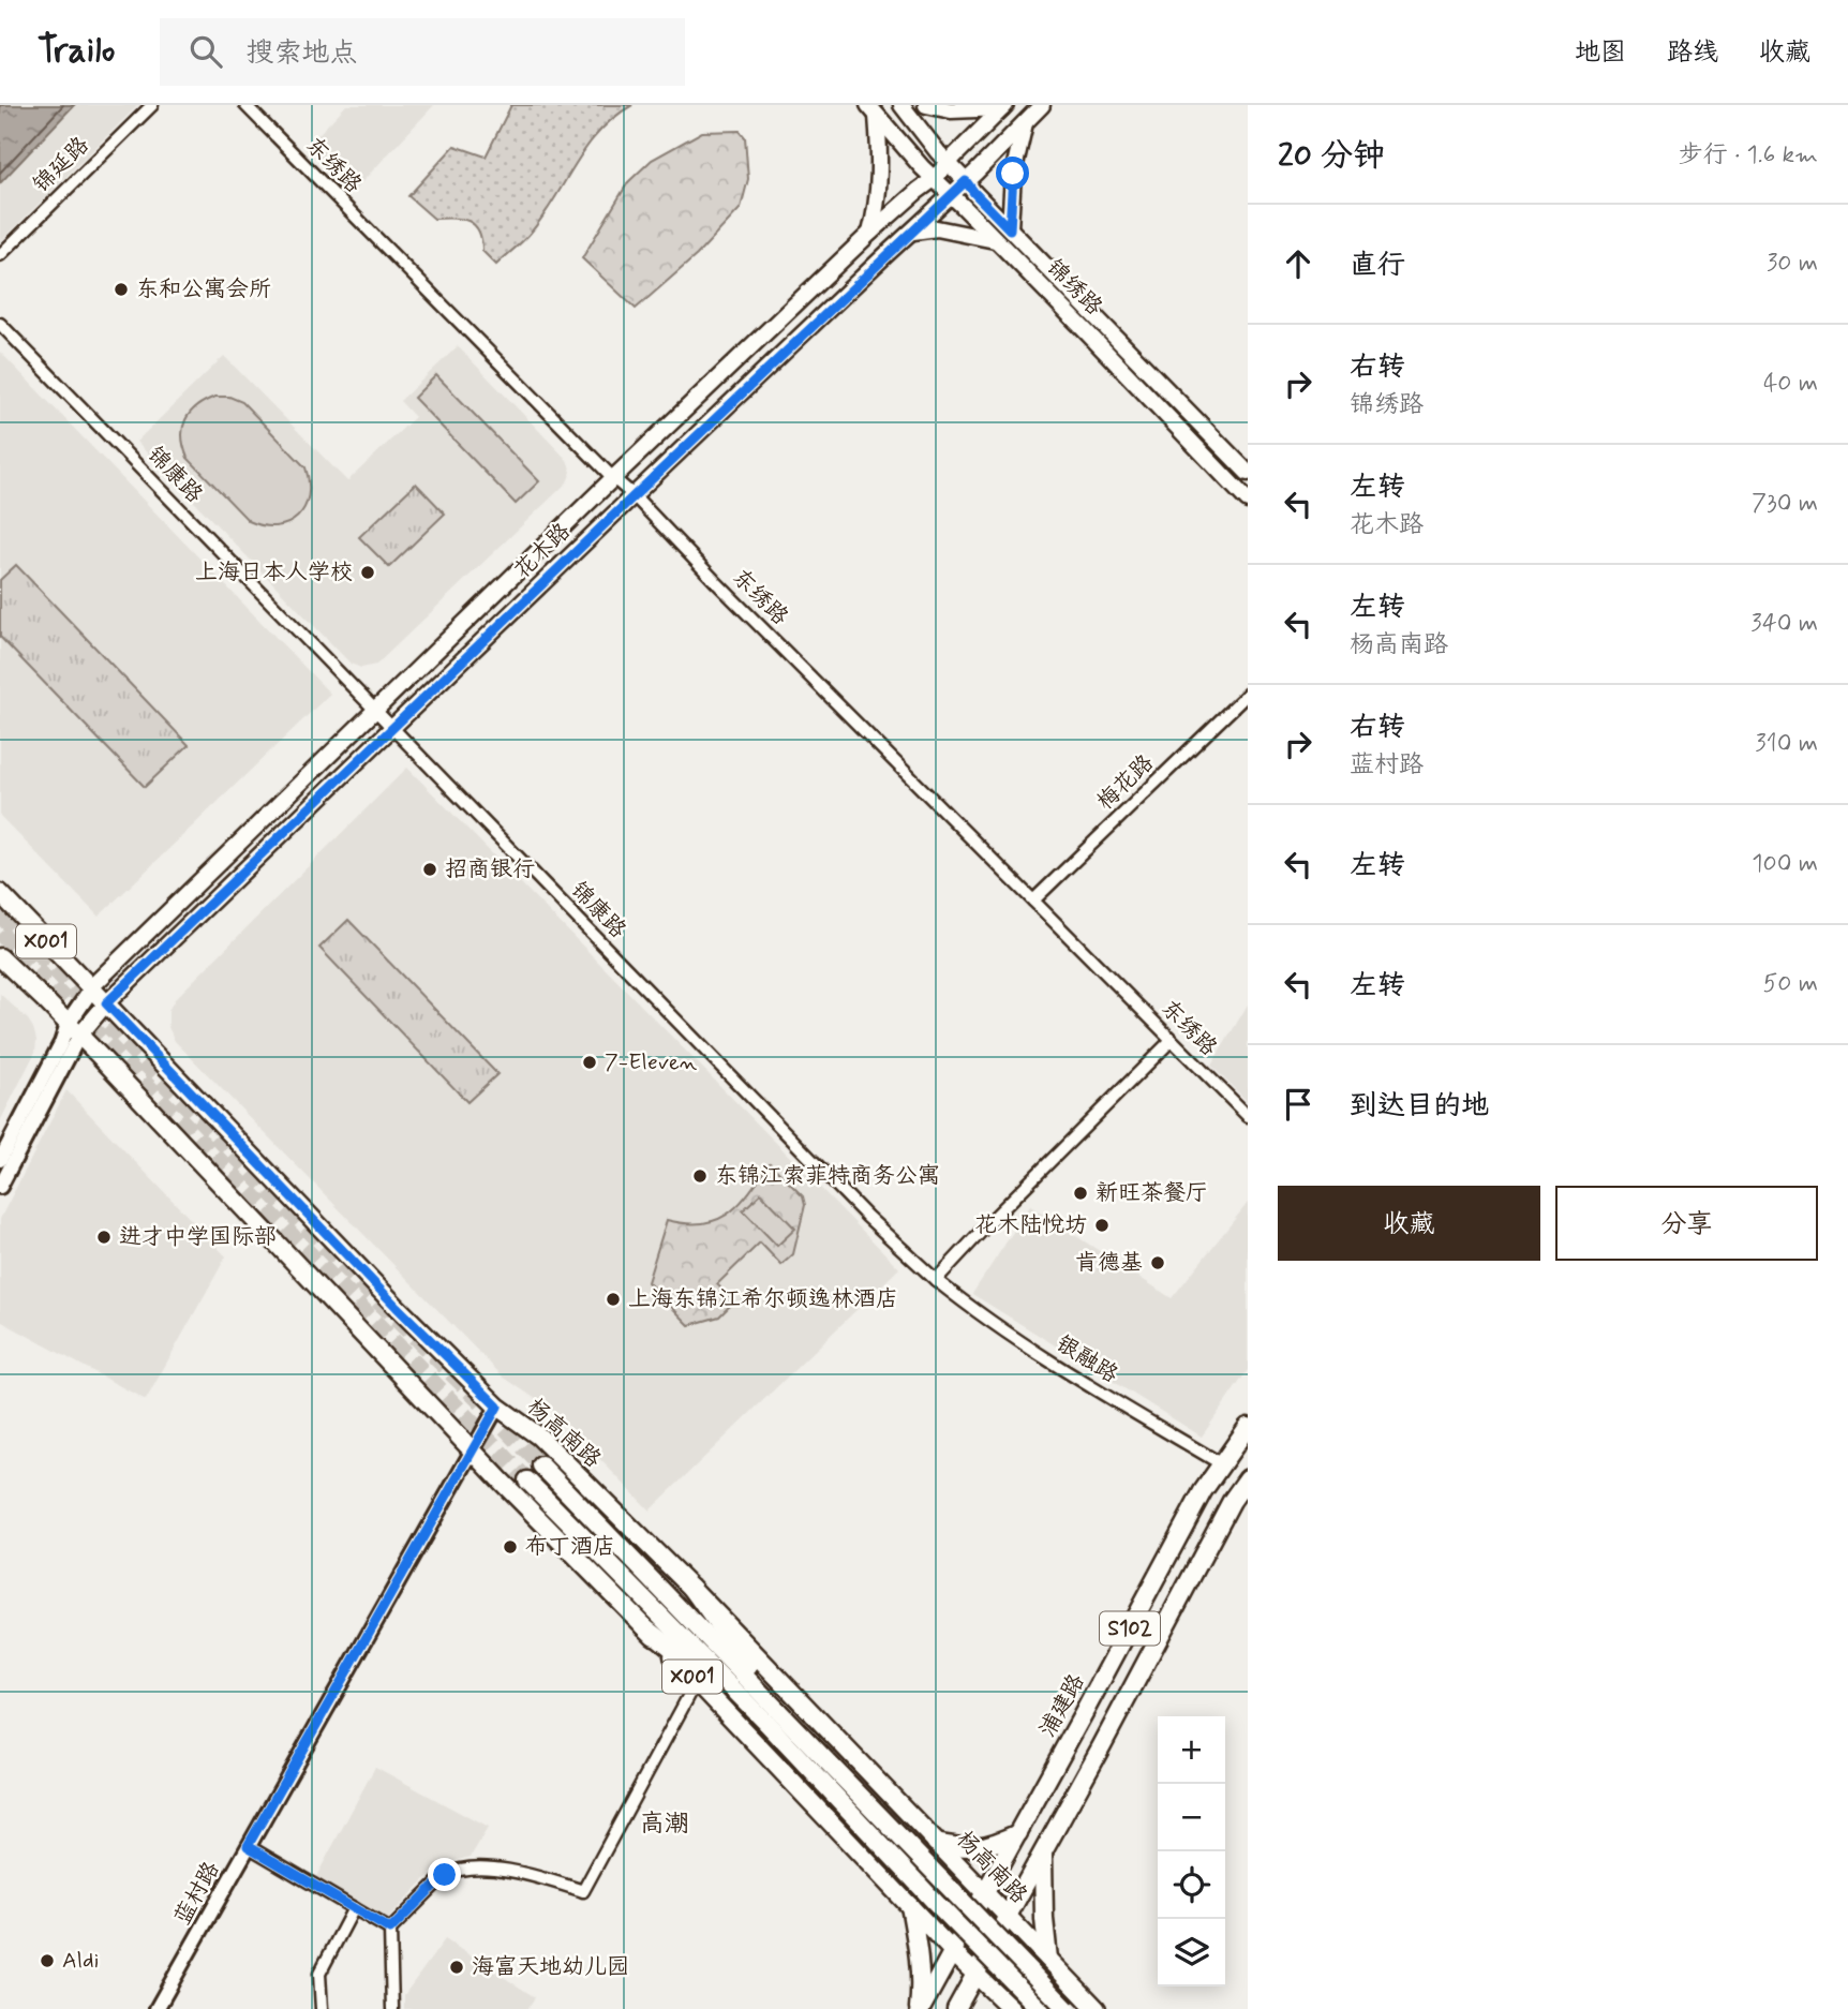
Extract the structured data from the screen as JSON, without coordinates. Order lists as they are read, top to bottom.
{
  "streets": {
    "main road": [
      "锦绣路",
      "花木路",
      "X001",
      "杨高南路",
      "S102",
      "浦建路"
    ],
    "street": [
      "锦延路",
      "东绣路",
      "锦康路",
      "梅花路",
      "银融路",
      "蓝村路"
    ]
  },
  "crossings": [
    ["东绣路", "花木路"],
    ["东绣路", "梅花路"],
    ["锦绣路", "花木路"],
    ["锦康路", "花木路"],
    ["锦康路", "银融路"],
    ["花木路", "X001"],
    ["花木路", "杨高南路"],
    ["X001", "S102"],
    ["X001", "浦建路"],
    ["X001", "蓝村路"],
    ["银融路", "浦建路"],
    ["杨高南路", "S102"],
    ["杨高南路", "浦建路"],
    ["杨高南路", "蓝村路"]
  ],
  "districts": ["高潮"],
  "places": [
    "东和公寓会所",
    "上海日本人学校",
    "招商银行",
    "7-Eleven",
    "东锦江索菲特商务公寓",
    "新旺茶餐厅",
    "花木陆悦坊",
    "进才中学国际部",
    "肯德基",
    "上海东锦江希尔顿逸林酒店",
    "布丁酒店",
    "Aldi",
    "海富天地幼儿园"
  ],
  "page": {
    "header": "Trailo",
    "search": "搜索地点",
    "nav": ["地图", "路线", "收藏"],
    "heading": ["20 分钟", "步行 · 1.6 km"],
    "list": [
      ["直行", "30 m"],
      ["右转", "锦绣路", "40 m"],
      ["左转", "花木路", "730 m"],
      ["左转", "杨高南路", "340 m"],
      ["右转", "蓝村路", "310 m"],
      ["左转", "100 m"],
      ["左转", "50 m"],
      "到达目的地"
    ],
    "buttons": ["收藏", "分享"],
    "map_buttons": ["+", "−"]
  }
}
